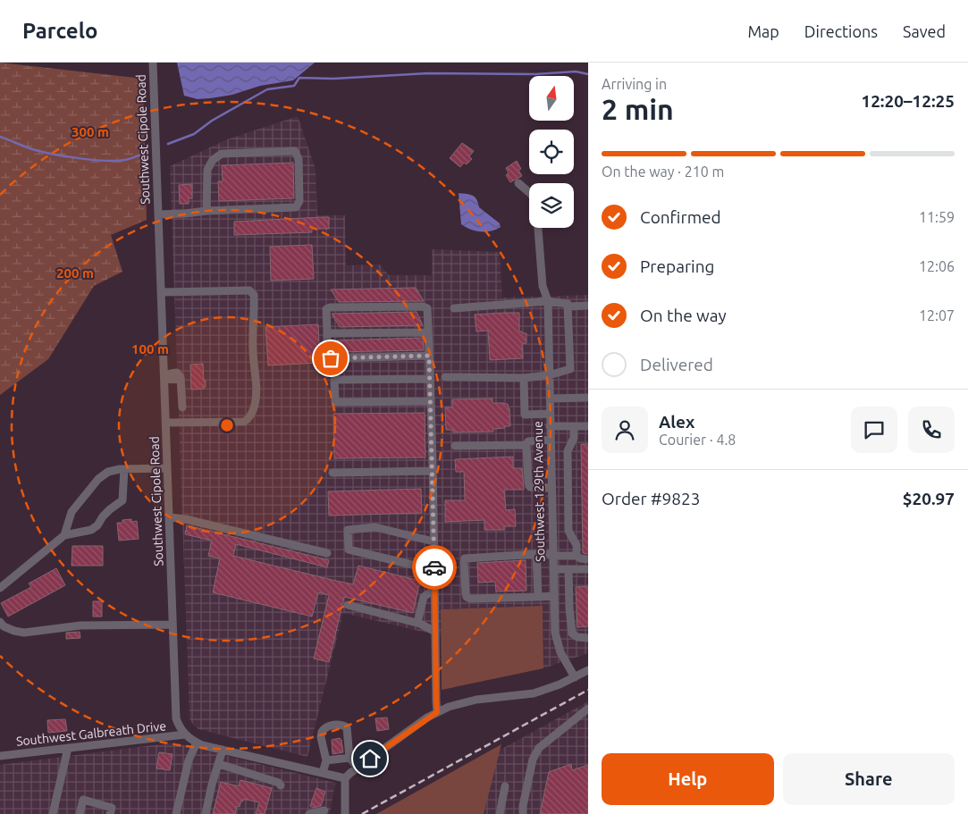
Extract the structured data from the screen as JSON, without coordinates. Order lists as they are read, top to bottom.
{
  "streets": {
    "street": ["Southwest Cipole Road", "Southwest 129th Avenue", "Southwest Galbreath Drive"]
  },
  "crossings": [
    ["Southwest Cipole Road", "Southwest Galbreath Drive"]
  ],
  "north": "top",
  "page": {
    "header": "Parcelo",
    "nav": ["Map", "Directions", "Saved"],
    "heading": ["2 min", "Arriving in", "12:20–12:25"],
    "panel": [
      "Alex",
      "Courier · 4.8",
      "Order #9823",
      "$20.97"
    ],
    "bar": "On the way · 210 m",
    "list": [
      ["Confirmed", "11:59"],
      ["Preparing", "12:06"],
      ["On the way", "12:07"],
      "Delivered"
    ],
    "buttons": ["Help", "Share"]
  },
  "rings": ["300 m", "200 m", "100 m"]
}
